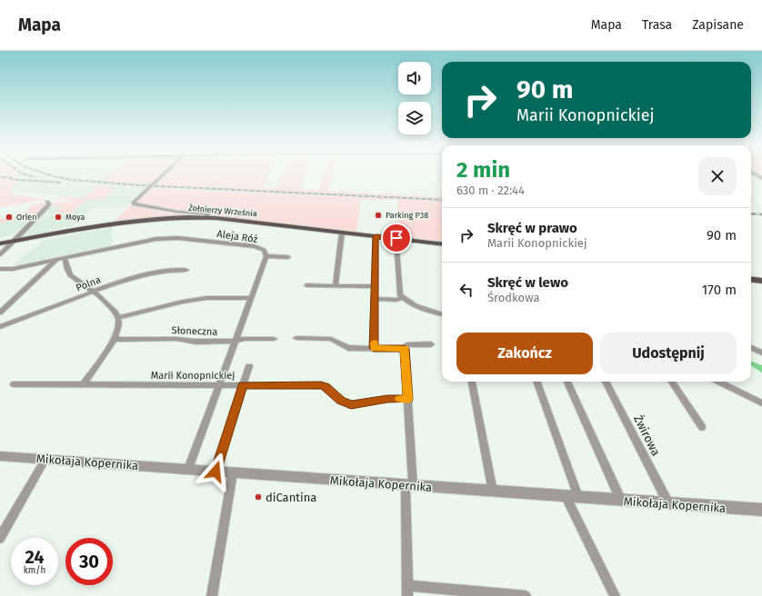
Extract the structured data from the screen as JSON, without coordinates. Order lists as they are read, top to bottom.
{
  "streets": {
    "main road": ["Żołnierzy Września"],
    "street": [
      "Aleja Róż",
      "Polna",
      "Słoneczna",
      "Marii Konopnickiej",
      "Żwirowa",
      "Mikołaja Kopernika"
    ]
  },
  "crossings": [
    ["Aleja Róż", "Słoneczna"],
    ["Aleja Róż", "Marii Konopnickiej"],
    ["Aleja Róż", "Mikołaja Kopernika"],
    ["Żwirowa", "Mikołaja Kopernika"]
  ],
  "places": [
    "Parking P38",
    "Orlen",
    "Moya",
    "diCantina"
  ],
  "page": {
    "header": "Mapa",
    "nav": ["Mapa", "Trasa", "Zapisane"],
    "turn": ["90 m", "Marii Konopnickiej"],
    "heading": ["2 min", "630 m · 22:44"],
    "list": [
      {
        "name": "Skręć w prawo",
        "note": "Marii Konopnickiej",
        "value": "90 m"
      },
      {
        "name": "Skręć w lewo",
        "note": "Środkowa",
        "value": "170 m"
      }
    ],
    "buttons": ["Zakończ", "Udostępnij"],
    "speed": "24 km/h",
    "limit": "30"
  }
}
